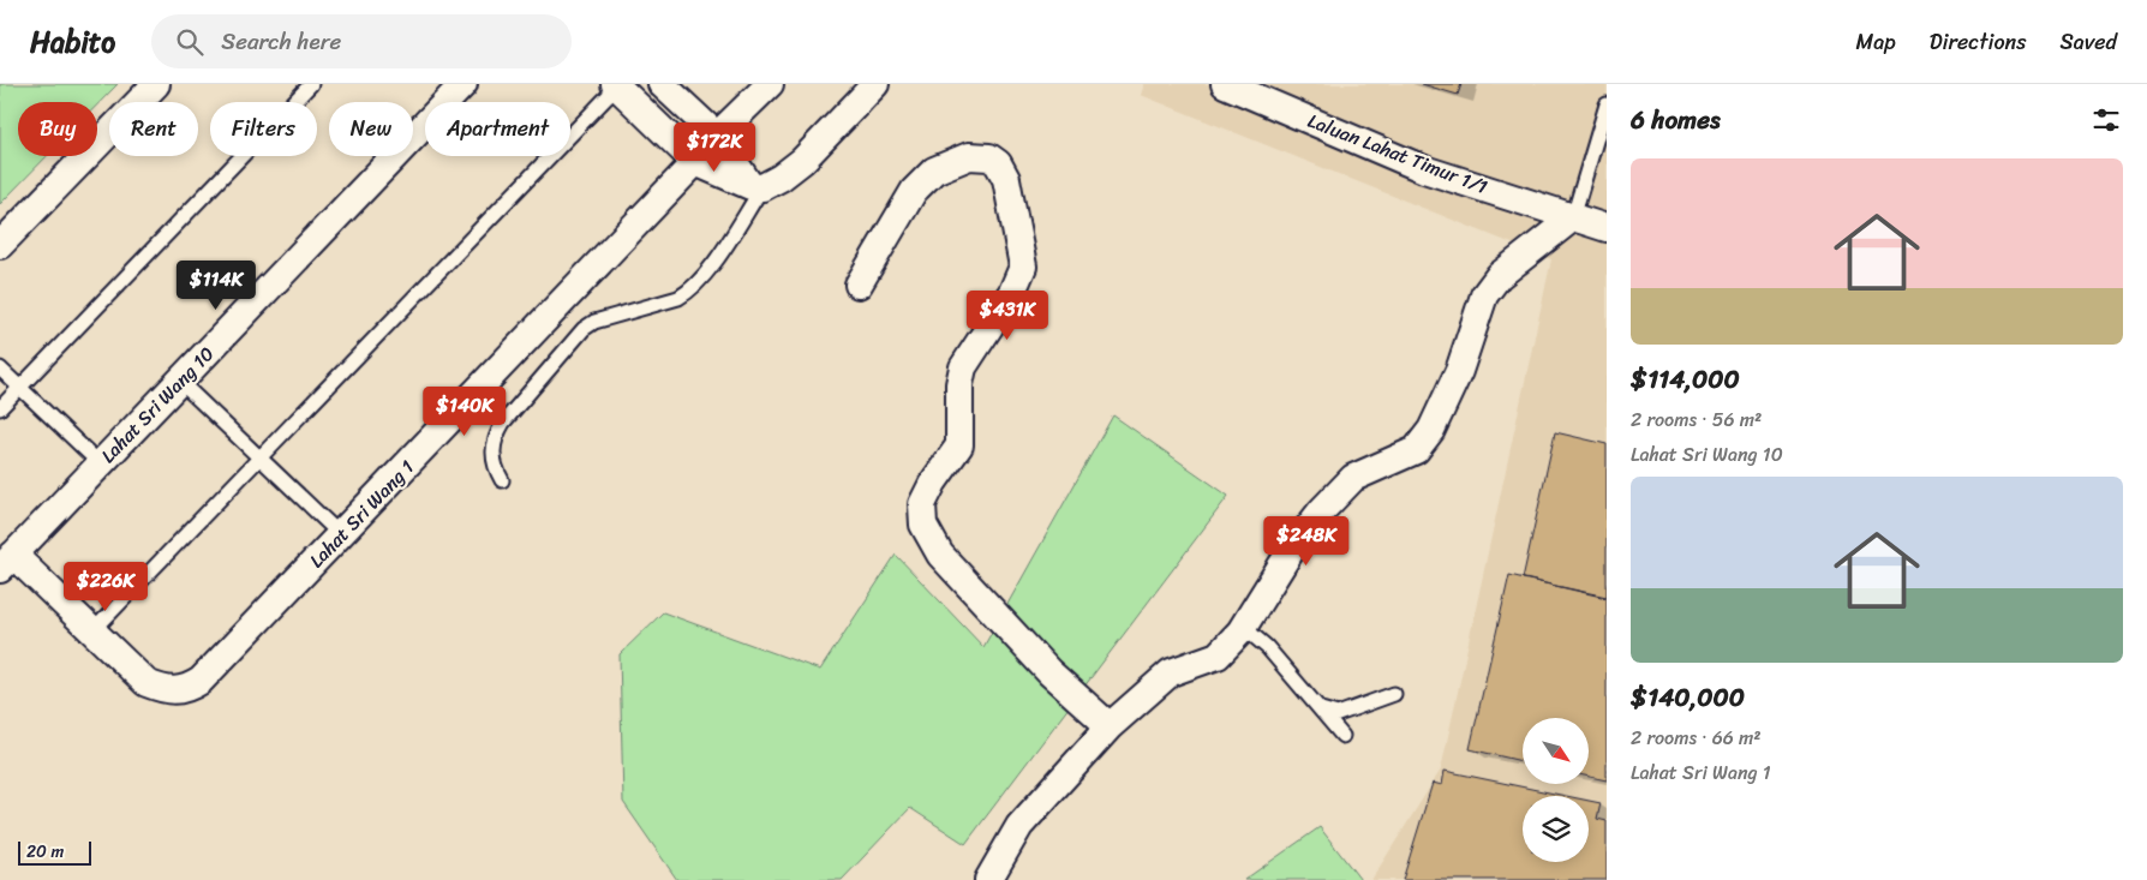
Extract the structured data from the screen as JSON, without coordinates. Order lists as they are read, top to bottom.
{
  "streets": {
    "street": ["Laluan Lahat Timur 1/1", "Lahat Sri Wang 10", "Lahat Sri Wang 1"]
  },
  "scale_bar": "20 m",
  "north": "bottom right",
  "page": {
    "header": "Habito",
    "search": "Search here",
    "nav": ["Map", "Directions", "Saved"],
    "heading": "6 homes",
    "chip": [
      "Buy",
      "Rent",
      "Filters",
      "New",
      "Apartment"
    ],
    "price": [
      "$172K",
      "$114K",
      "$431K",
      "$140K",
      "$248K",
      "$226K"
    ],
    "list": [
      {
        "name": "$114,000",
        "note": "2 rooms · 56 m² · Lahat Sri Wang 10"
      },
      {
        "name": "$140,000",
        "note": "2 rooms · 66 m² · Lahat Sri Wang 1"
      }
    ],
    "scale": "20 m"
  }
}
